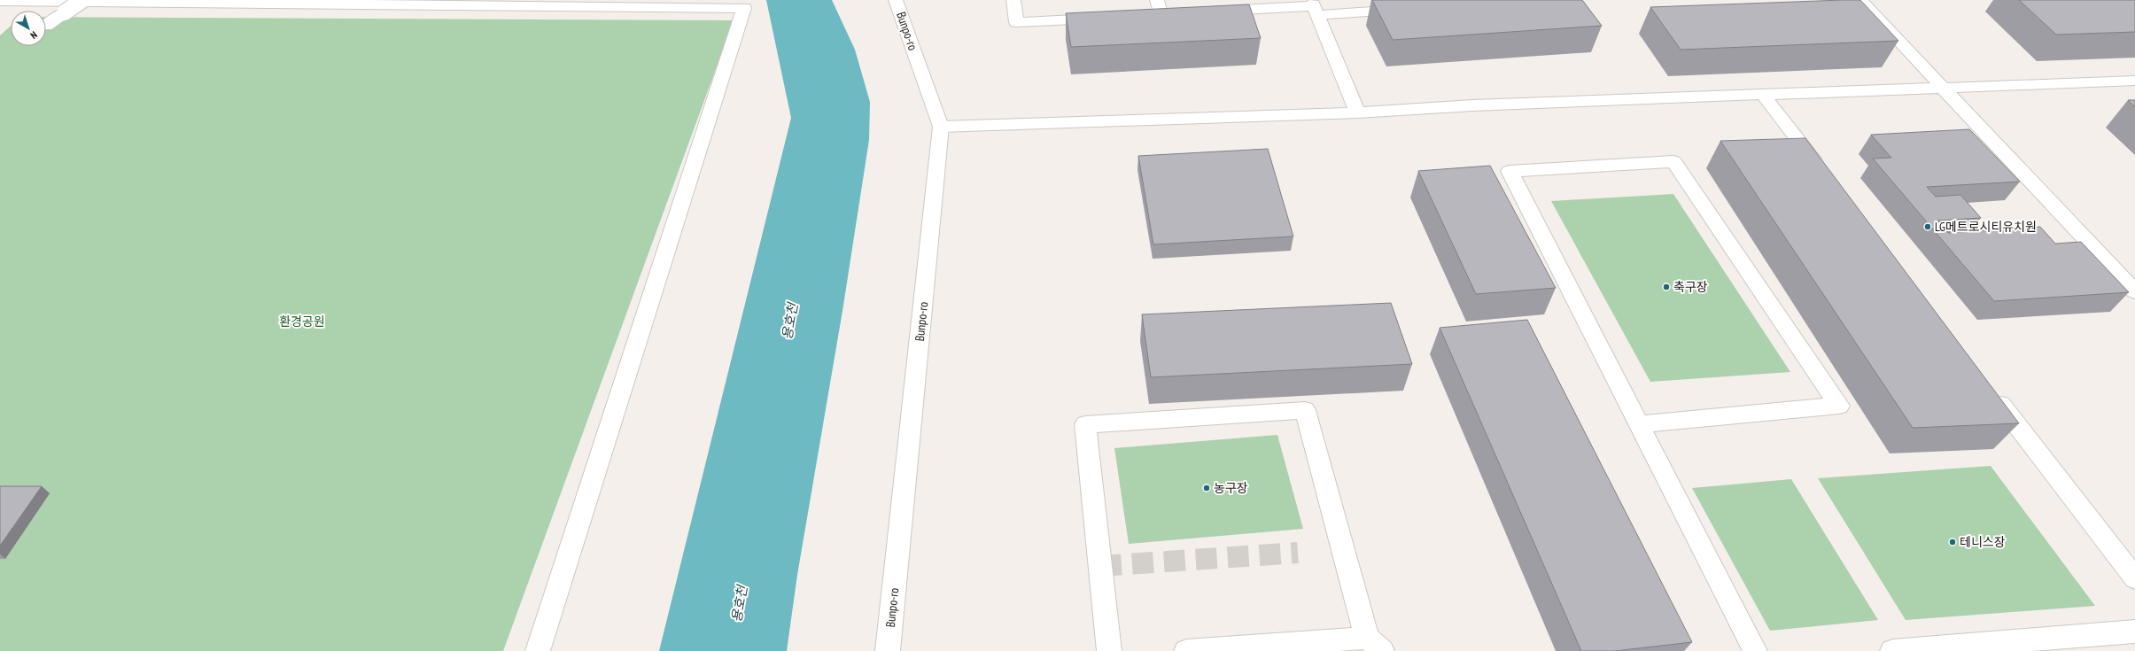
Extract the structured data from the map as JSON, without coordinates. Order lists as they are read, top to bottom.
{
  "streets": {
    "street": ["Bunpo-ro"]
  },
  "water": ["용호천"],
  "parks": ["환경공원"],
  "places": [
    "LG메트로시티유치원",
    "축구장",
    "농구장",
    "테니스장"
  ],
  "north": "bottom right"
}
